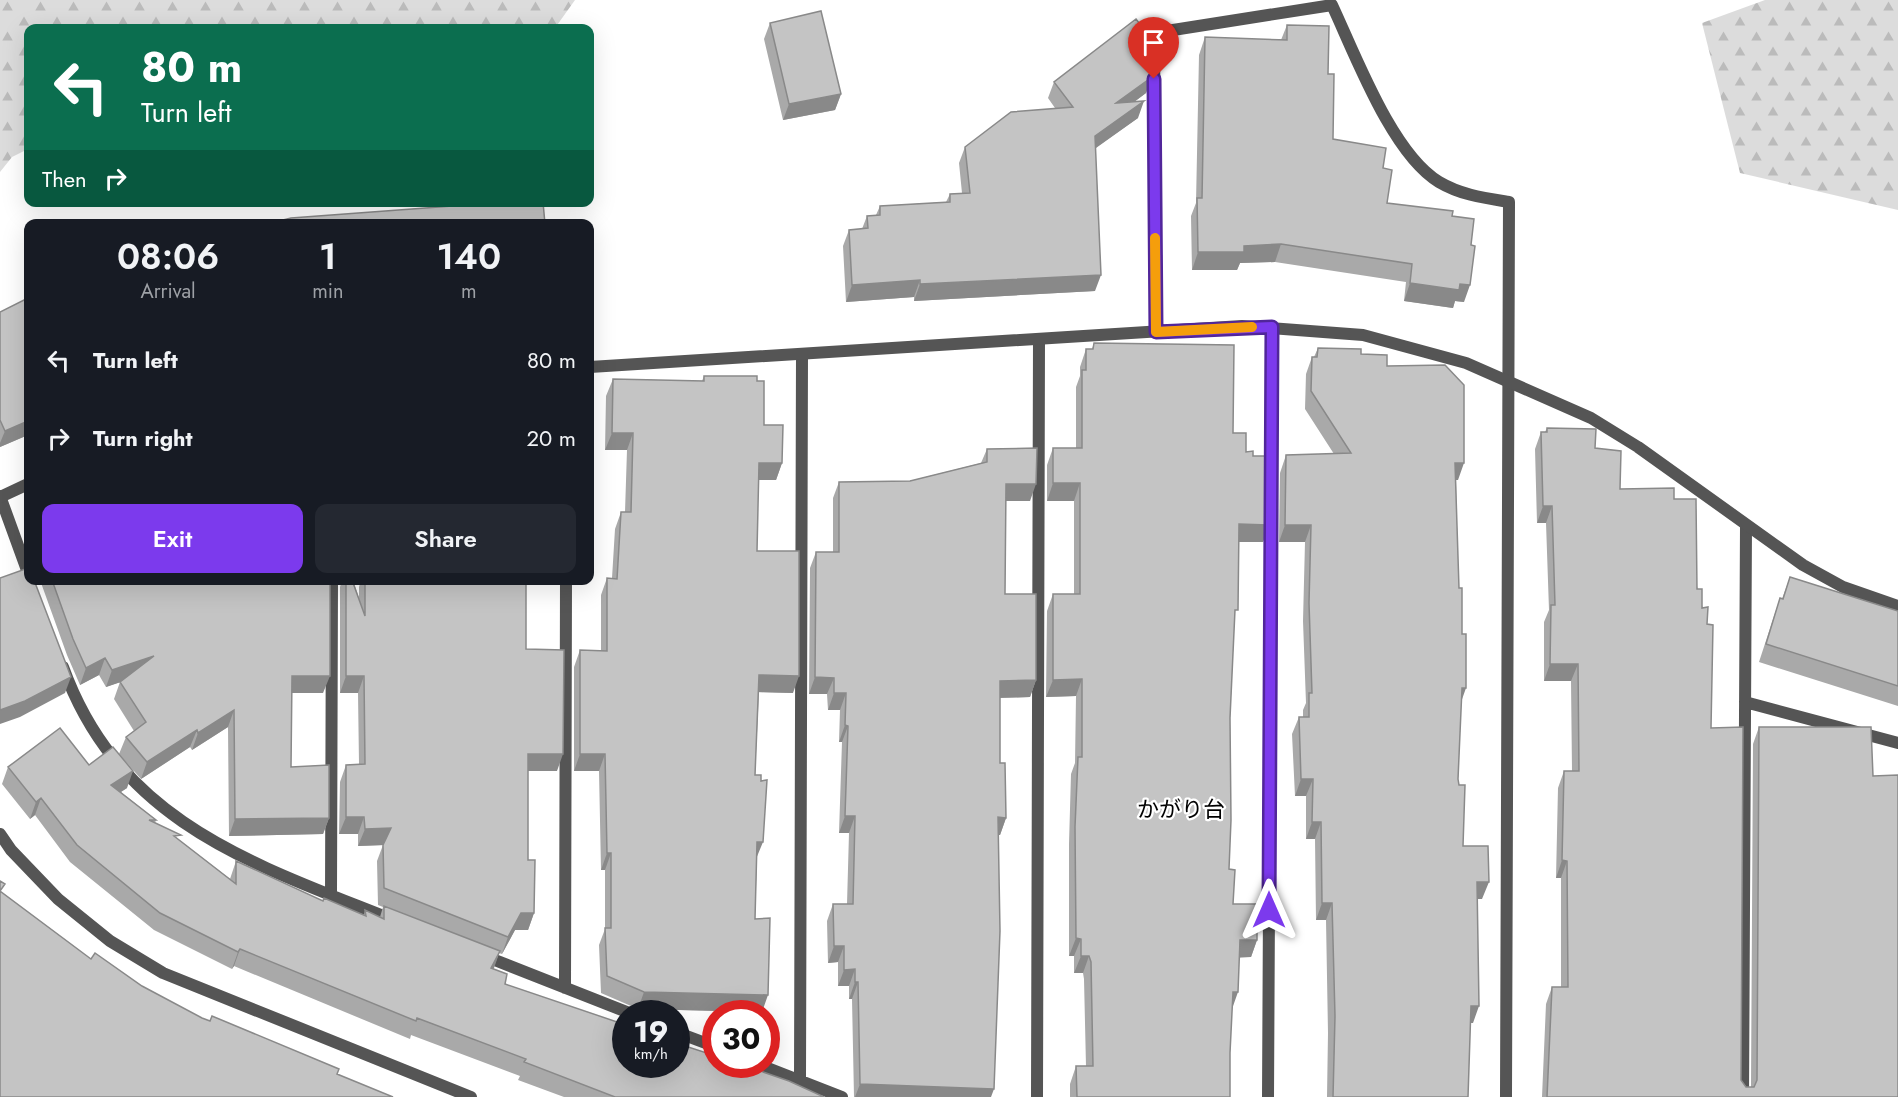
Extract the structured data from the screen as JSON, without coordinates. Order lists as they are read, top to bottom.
{
  "districts": ["かがり台"],
  "page": {
    "turn": ["80 m", "Turn left"],
    "then": "Then",
    "eta": [
      "08:06",
      "Arrival",
      "1",
      "min",
      "140",
      "m"
    ],
    "list": [
      {
        "name": "Turn left",
        "value": "80 m"
      },
      {
        "name": "Turn right",
        "value": "20 m"
      }
    ],
    "buttons": ["Exit", "Share"],
    "speed": "19 km/h",
    "limit": "30"
  }
}
